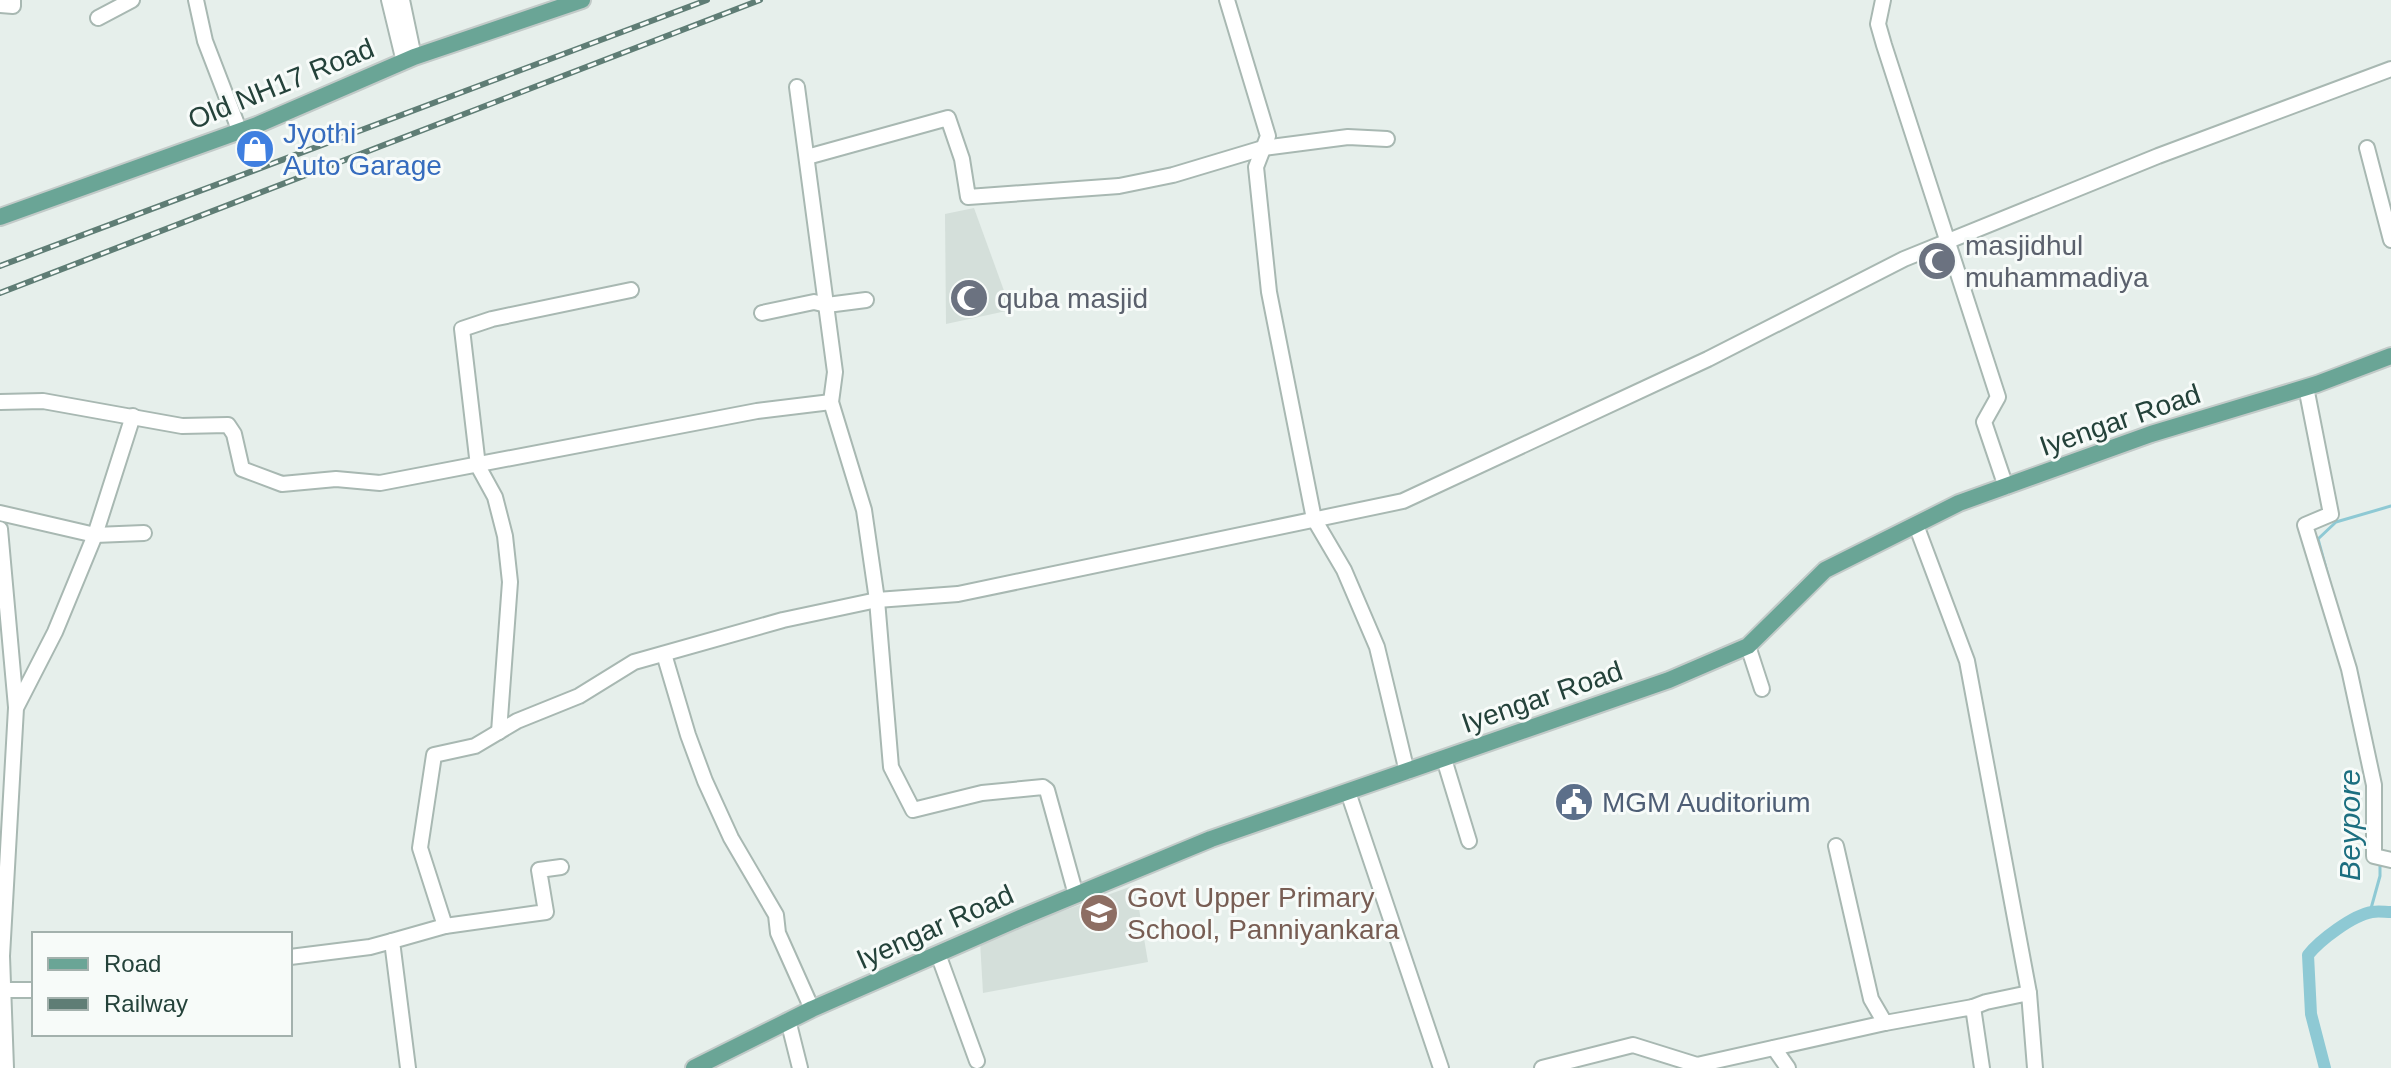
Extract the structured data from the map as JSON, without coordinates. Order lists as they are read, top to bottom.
{
  "streets": {
    "main road": ["Old NH17 Road", "Iyengar Road"]
  },
  "water": ["Beypore"],
  "places": {
    "shop": ["Jyothi Auto Garage"],
    "mosque": ["masjidhul muhammadiya", "quba masjid"],
    "public building": ["MGM Auditorium"],
    "school or university": ["Govt Upper Primary School, Panniyankara"]
  },
  "legend": ["Road", "Railway"]
}
